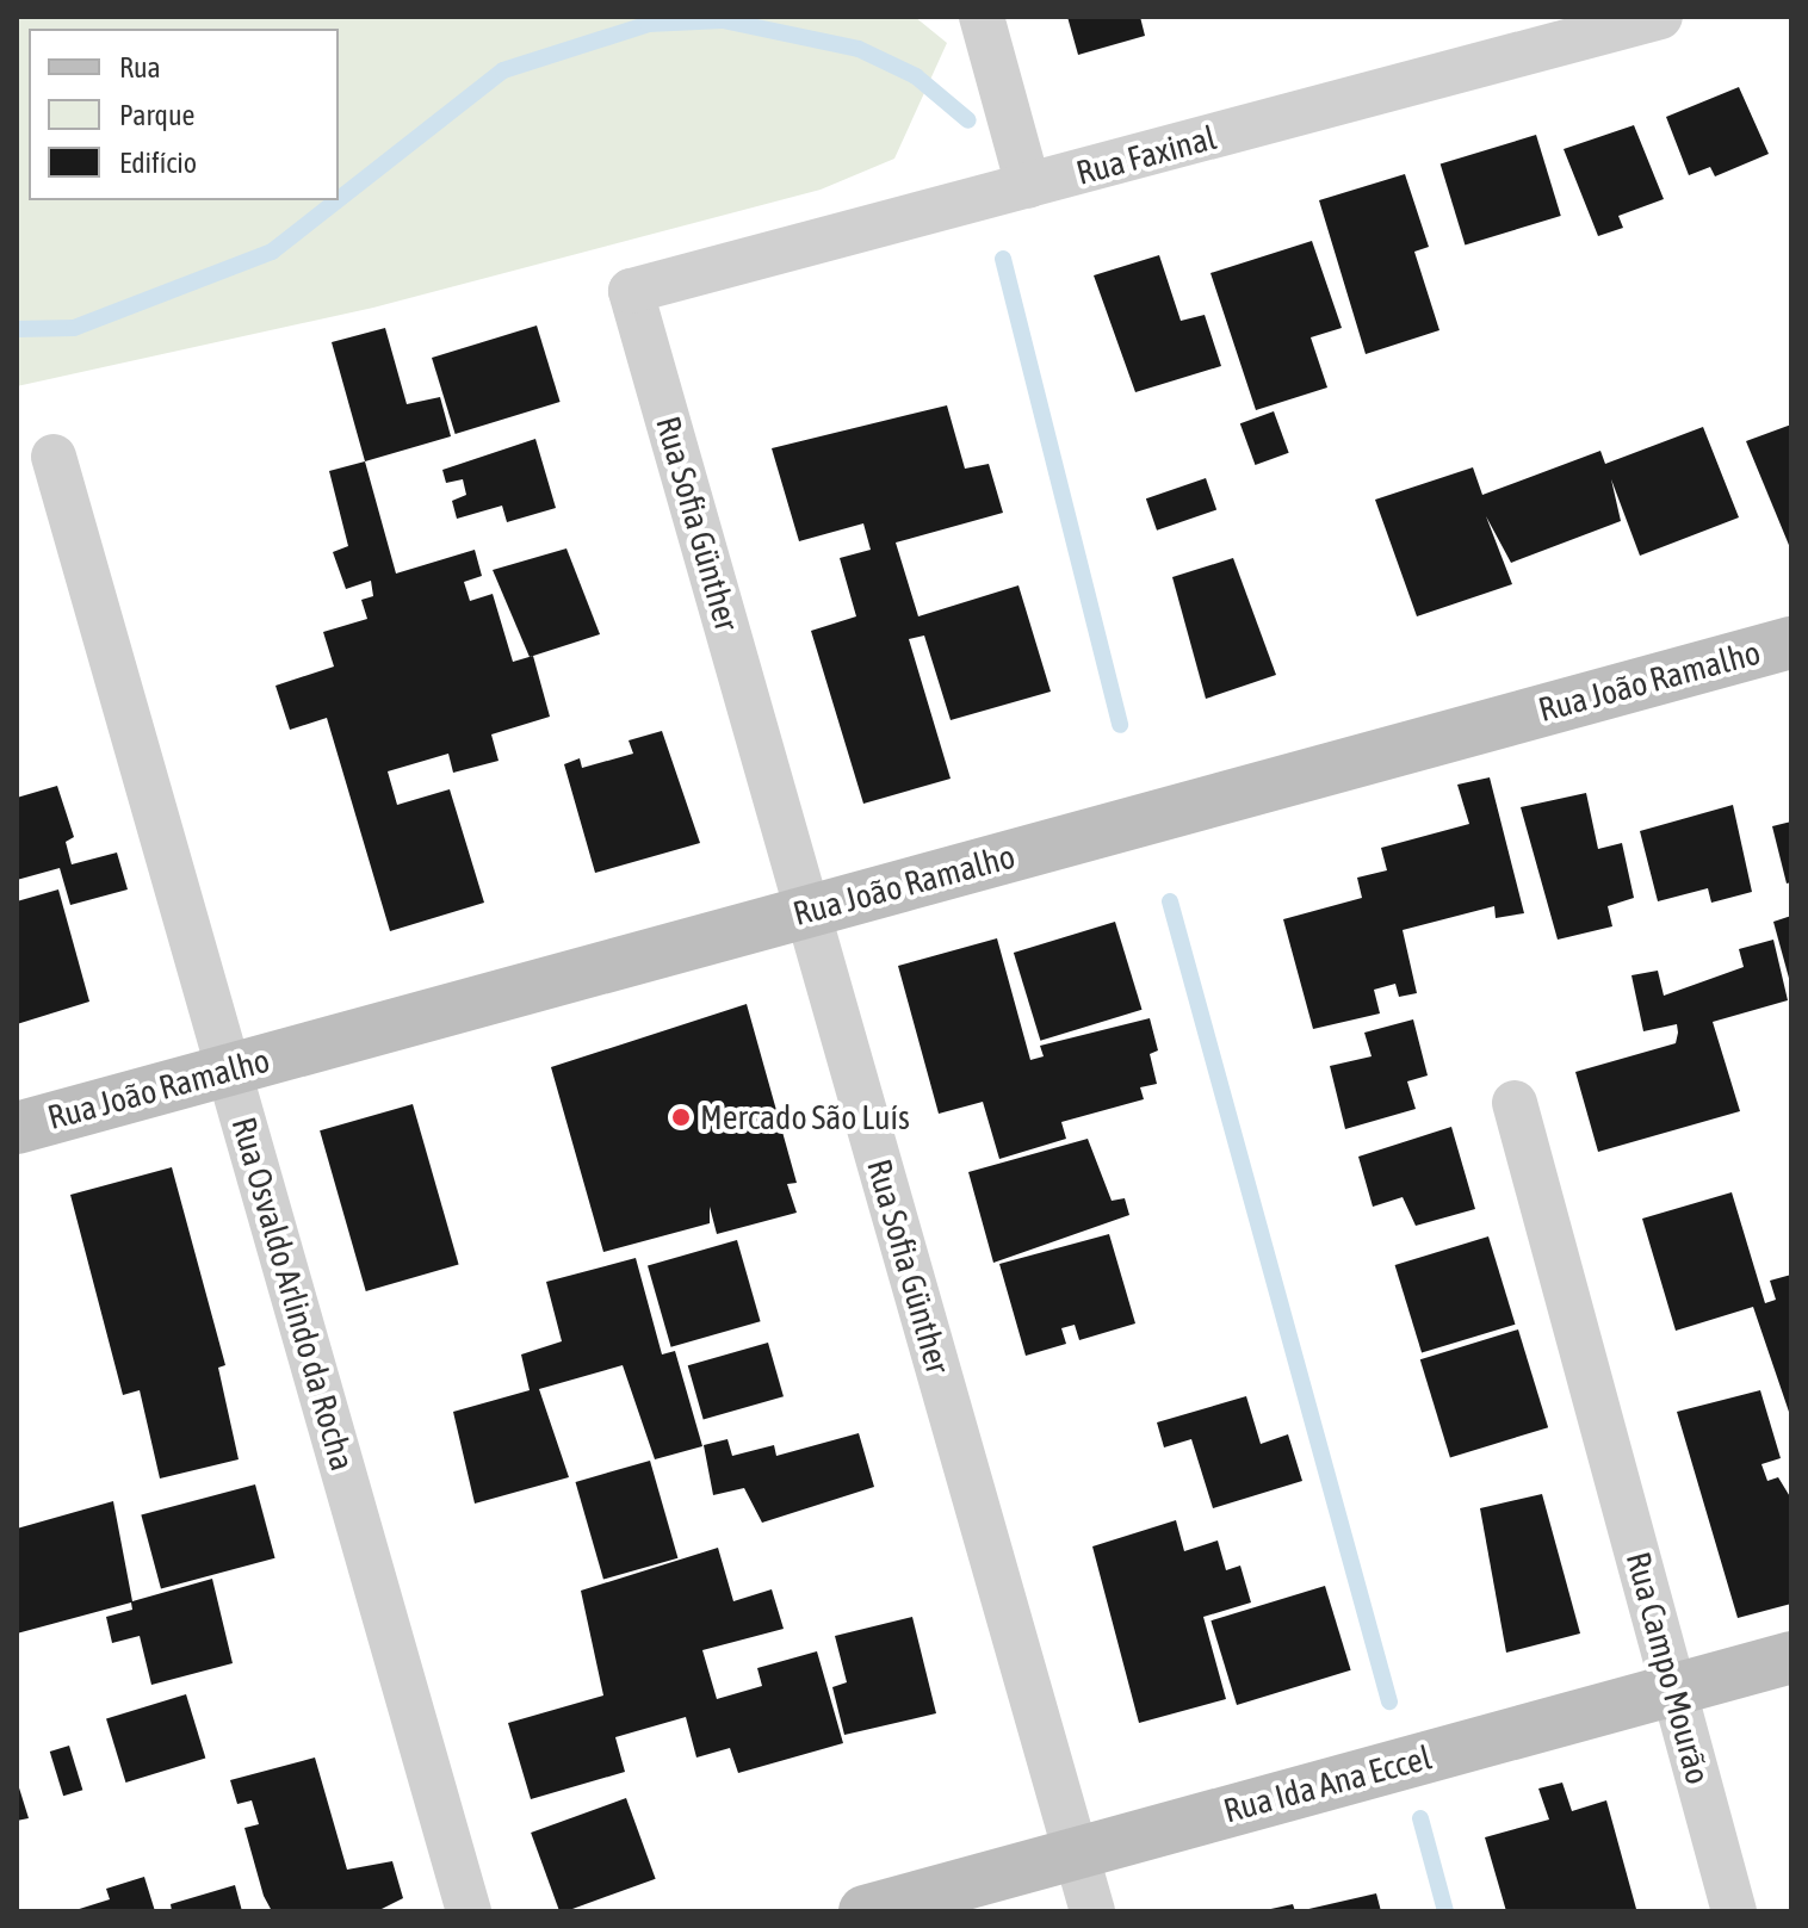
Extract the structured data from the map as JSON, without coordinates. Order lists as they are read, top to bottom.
{
  "streets": {
    "street": [
      "Rua Faxinal",
      "Rua Sofia Günther",
      "Rua João Ramalho",
      "Rua Osvaldo Arlindo da Rocha",
      "Rua Campo Mourão",
      "Rua Ida Ana Eccel"
    ]
  },
  "crossings": [
    ["Rua Faxinal", "Rua Sofia Günther"],
    ["Rua Sofia Günther", "Rua João Ramalho"],
    ["Rua Sofia Günther", "Rua Ida Ana Eccel"],
    ["Rua João Ramalho", "Rua Osvaldo Arlindo da Rocha"],
    ["Rua Campo Mourão", "Rua Ida Ana Eccel"]
  ],
  "places": ["Mercado São Luís"],
  "legend": ["Rua", "Parque", "Edifício"]
}
